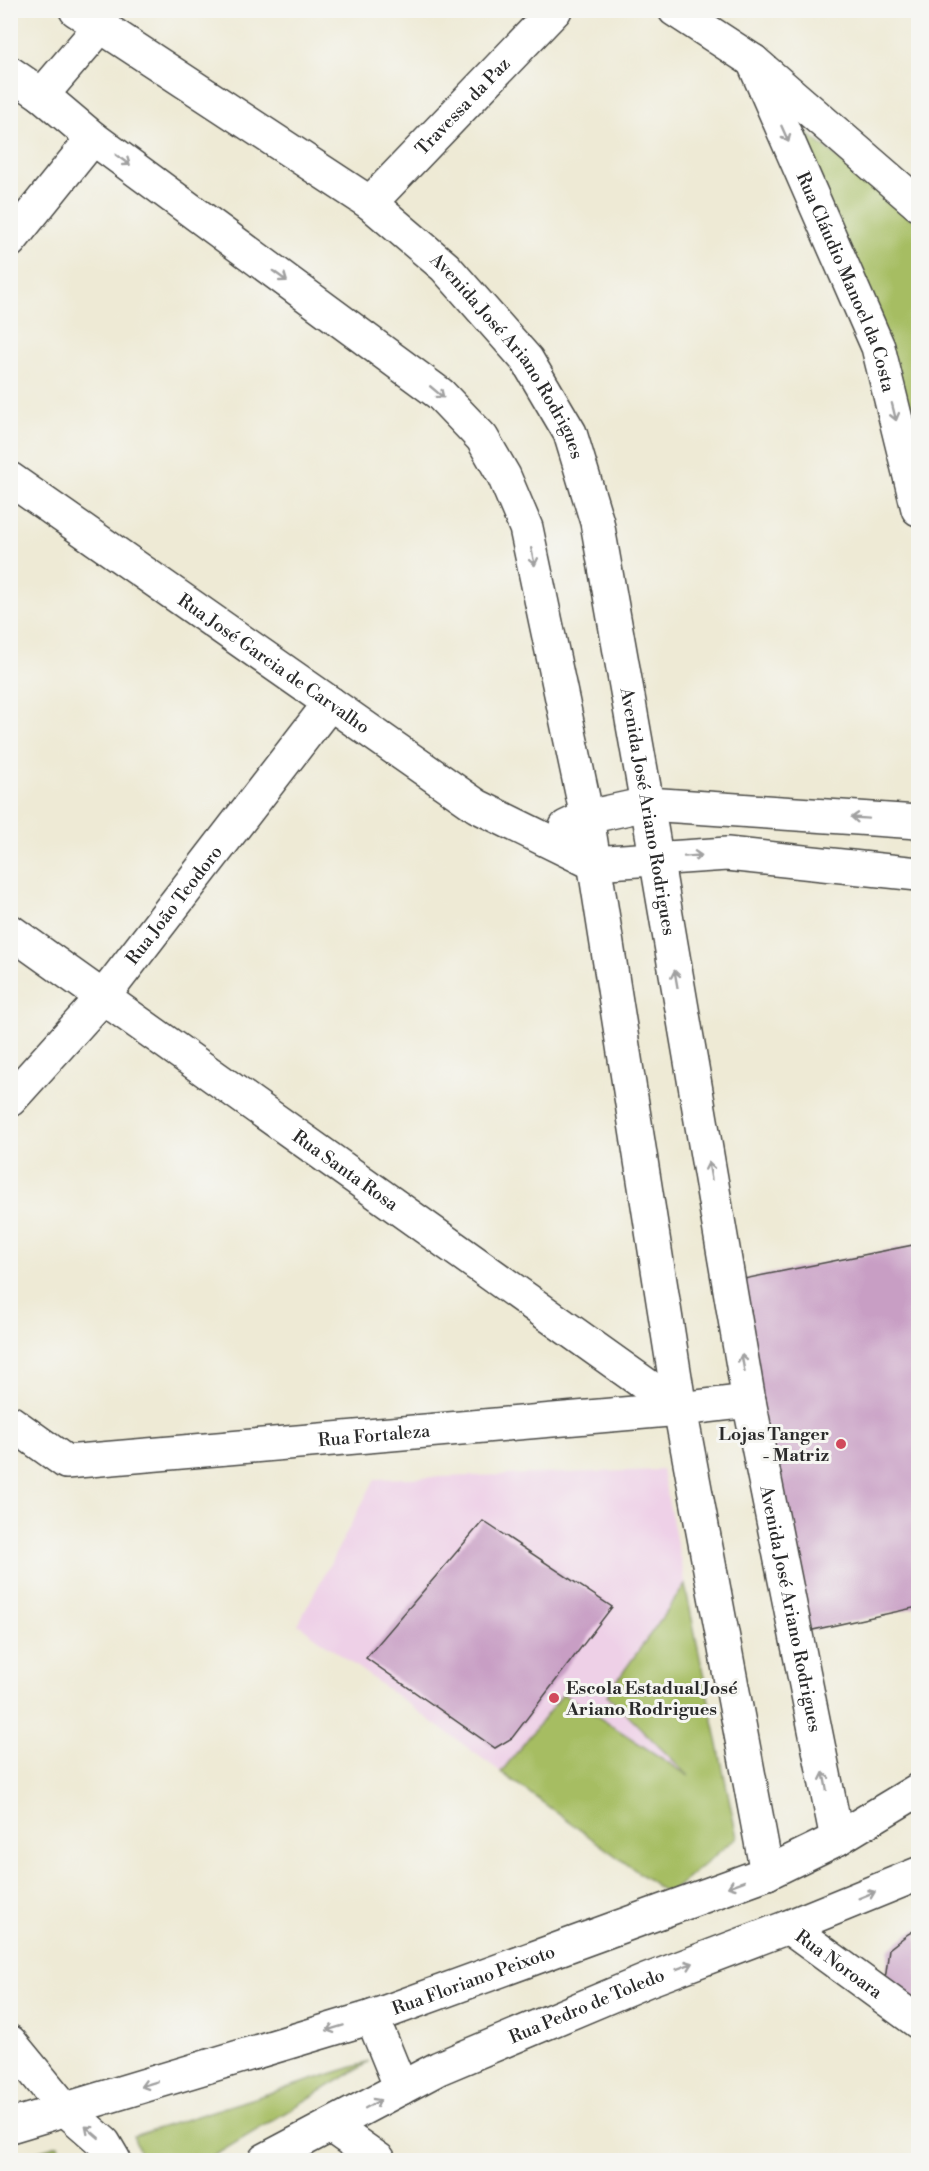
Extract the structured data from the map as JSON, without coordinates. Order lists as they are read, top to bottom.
{
  "streets": {
    "street": [
      "Travessa da Paz",
      "Rua Cláudio Manoel da Costa",
      "Avenida José Ariano Rodrigues",
      "Rua José Garcia de Carvalho",
      "Rua João Teodoro",
      "Rua Santa Rosa",
      "Rua Fortaleza",
      "Rua Noroara",
      "Rua Floriano Peixoto",
      "Rua Pedro de Toledo"
    ]
  },
  "crossings": [
    ["Travessa da Paz", "Avenida José Ariano Rodrigues"],
    ["Avenida José Ariano Rodrigues", "Rua José Garcia de Carvalho"],
    ["Avenida José Ariano Rodrigues", "Rua Fortaleza"],
    ["Avenida José Ariano Rodrigues", "Rua Floriano Peixoto"],
    ["Rua José Garcia de Carvalho", "Rua João Teodoro"],
    ["Rua João Teodoro", "Rua Santa Rosa"],
    ["Rua Santa Rosa", "Rua Fortaleza"],
    ["Rua Noroara", "Rua Pedro de Toledo"]
  ],
  "one_way": ["Rua Cláudio Manoel da Costa", "Rua Floriano Peixoto", "Rua Pedro de Toledo"],
  "places": ["Lojas Tanger - Matriz", "Escola Estadual José Ariano Rodrigues"]
}
